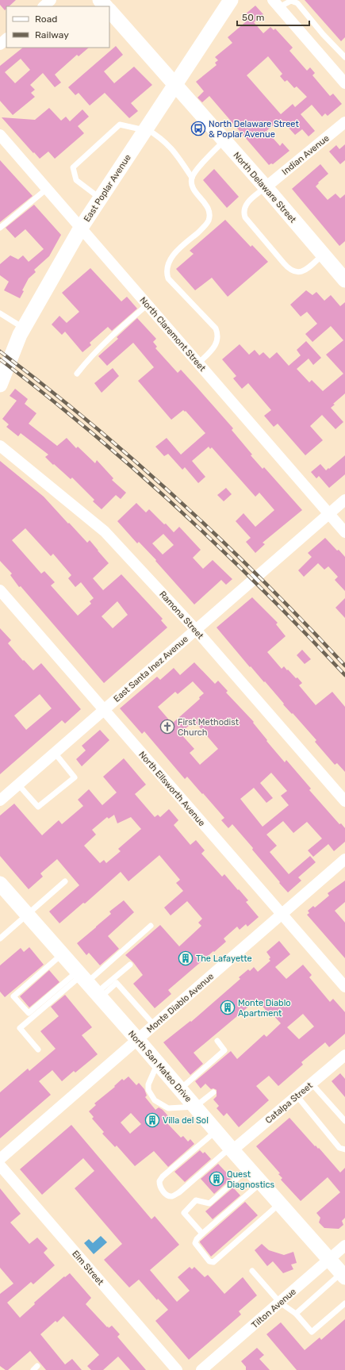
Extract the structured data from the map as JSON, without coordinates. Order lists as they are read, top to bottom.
{
  "streets": {
    "main road": ["North Delaware Street", "East Poplar Avenue", "North San Mateo Drive"],
    "street": [
      "Indian Avenue",
      "North Claremont Street",
      "Ramona Street",
      "East Santa Inez Avenue",
      "North Ellsworth Avenue",
      "Monte Diablo Avenue",
      "Catalpa Street",
      "Elm Street",
      "Tilton Avenue"
    ]
  },
  "crossings": [
    ["Indian Avenue", "North Delaware Street"],
    ["North Delaware Street", "East Poplar Avenue"],
    ["East Poplar Avenue", "North Claremont Street"],
    ["North Claremont Street", "East Santa Inez Avenue"],
    ["Ramona Street", "East Santa Inez Avenue"],
    ["East Santa Inez Avenue", "North Ellsworth Avenue"],
    ["North Ellsworth Avenue", "Monte Diablo Avenue"],
    ["Monte Diablo Avenue", "North San Mateo Drive"],
    ["North San Mateo Drive", "Catalpa Street"],
    ["North San Mateo Drive", "Tilton Avenue"]
  ],
  "places": {
    "bus stop": ["North Delaware Street & Poplar Avenue"],
    "church": ["First Methodist Church"],
    "building": [
      "The Lafayette",
      "Monte Diablo Apartment",
      "Villa del Sol",
      "Quest Diagnostics"
    ]
  },
  "legend": ["Road", "Railway"],
  "scale_bar": "50 m"
}
